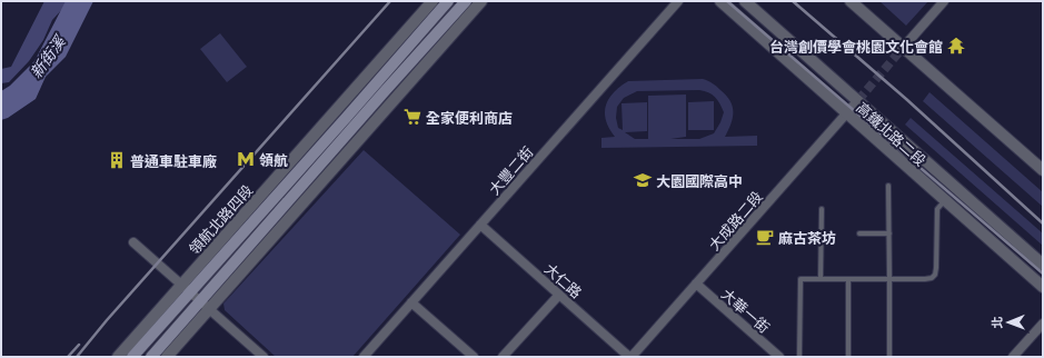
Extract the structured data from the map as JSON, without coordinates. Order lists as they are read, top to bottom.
{
  "streets": {
    "main road": ["領航北路四段"],
    "street": [
      "高鐵北路二段",
      "大豐二街",
      "大成路二段",
      "大仁路",
      "大華一街"
    ]
  },
  "crossings": [
    ["高鐵北路二段", "大成路二段"],
    ["大豐二街", "大仁路"],
    ["大成路二段", "大仁路"],
    ["大成路二段", "大華一街"]
  ],
  "water": ["新街溪"],
  "places": {
    "temple": ["台灣創價學會桃園文化會館"],
    "supermarket": ["全家便利商店"],
    "metro station": ["領航"],
    "building": ["普通車駐車廠"],
    "school or university": ["大園國際高中"],
    "cafe": ["麻古茶坊"]
  },
  "north": "left"
}
